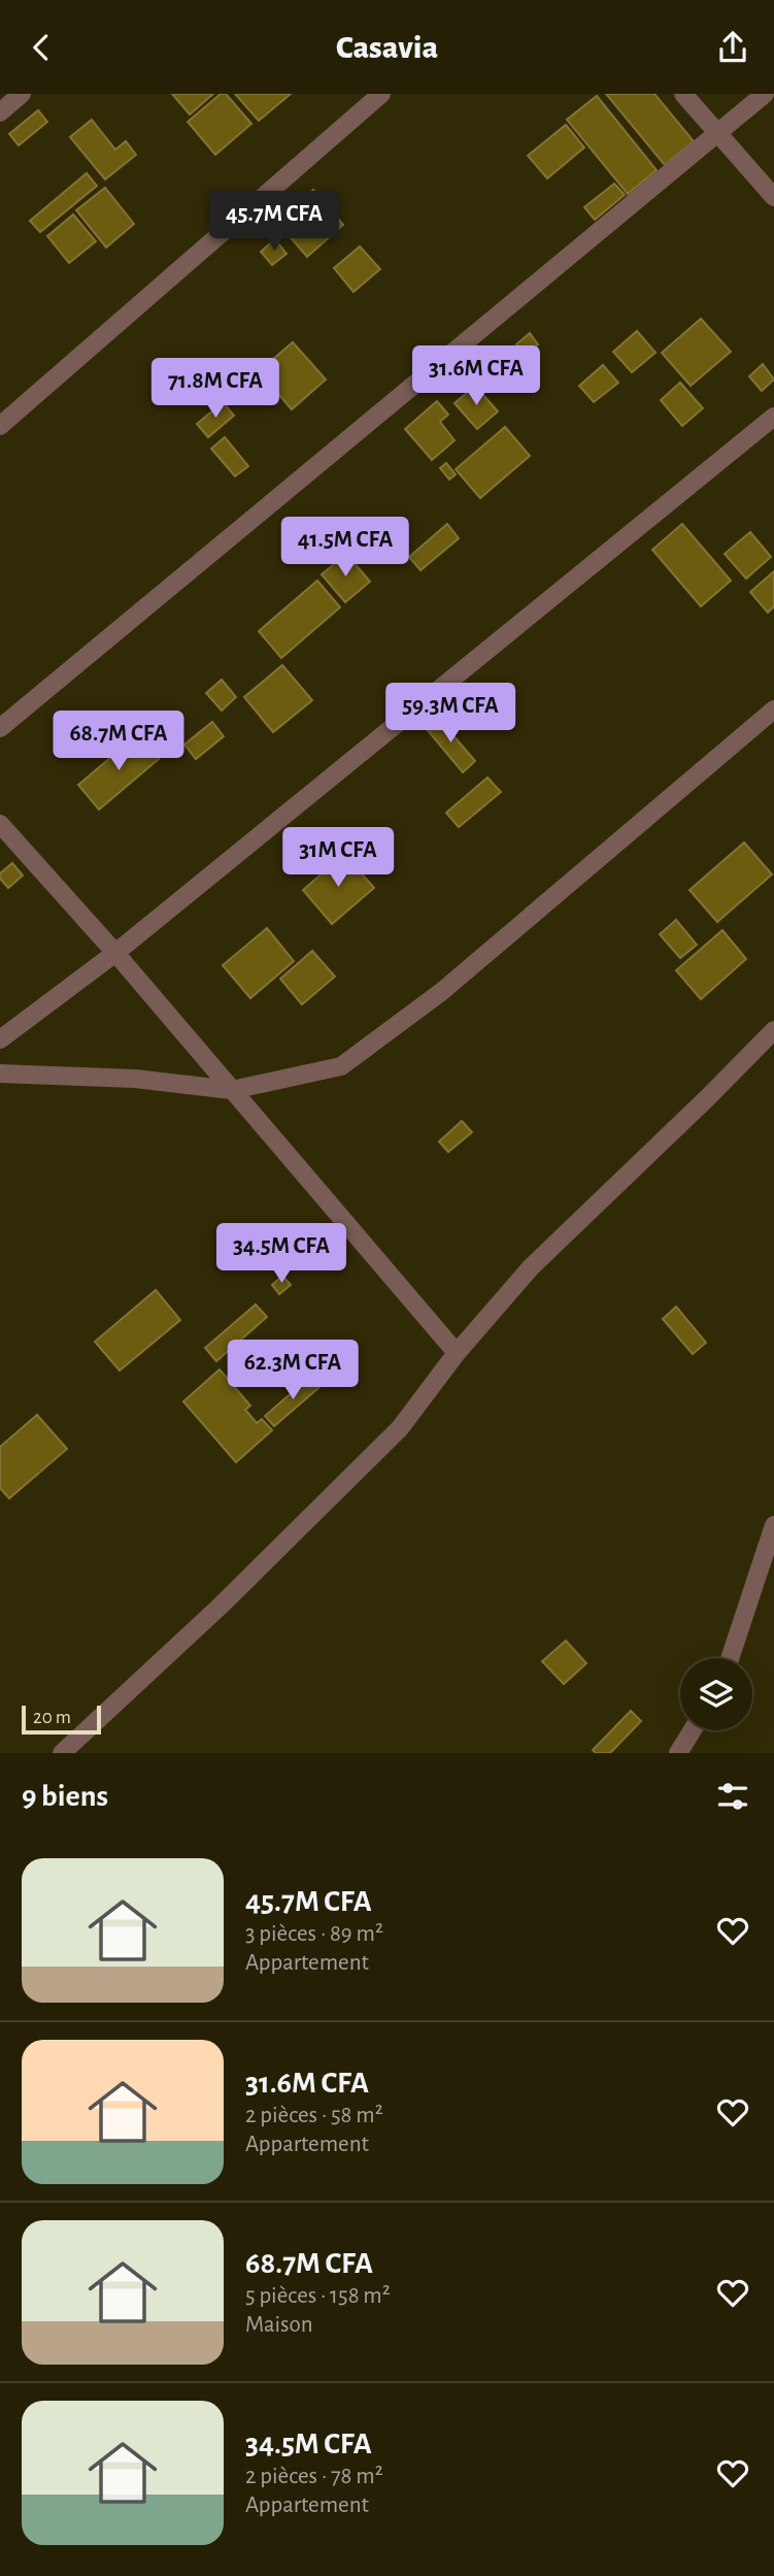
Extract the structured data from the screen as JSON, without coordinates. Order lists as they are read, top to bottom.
{
  "scale_bar": "20 m",
  "page": {
    "header": "Casavia",
    "price": [
      "45.7M CFA",
      "31.6M CFA",
      "71.8M CFA",
      "41.5M CFA",
      "59.3M CFA",
      "68.7M CFA",
      "31M CFA",
      "34.5M CFA",
      "62.3M CFA"
    ],
    "scale": "20 m",
    "heading": "9 biens",
    "list": [
      {
        "name": "45.7M CFA",
        "note": "3 pièces · 89 m² · Appartement"
      },
      {
        "name": "31.6M CFA",
        "note": "2 pièces · 58 m² · Appartement"
      },
      {
        "name": "68.7M CFA",
        "note": "5 pièces · 158 m² · Maison"
      },
      {
        "name": "34.5M CFA",
        "note": "2 pièces · 78 m² · Appartement"
      }
    ]
  }
}
